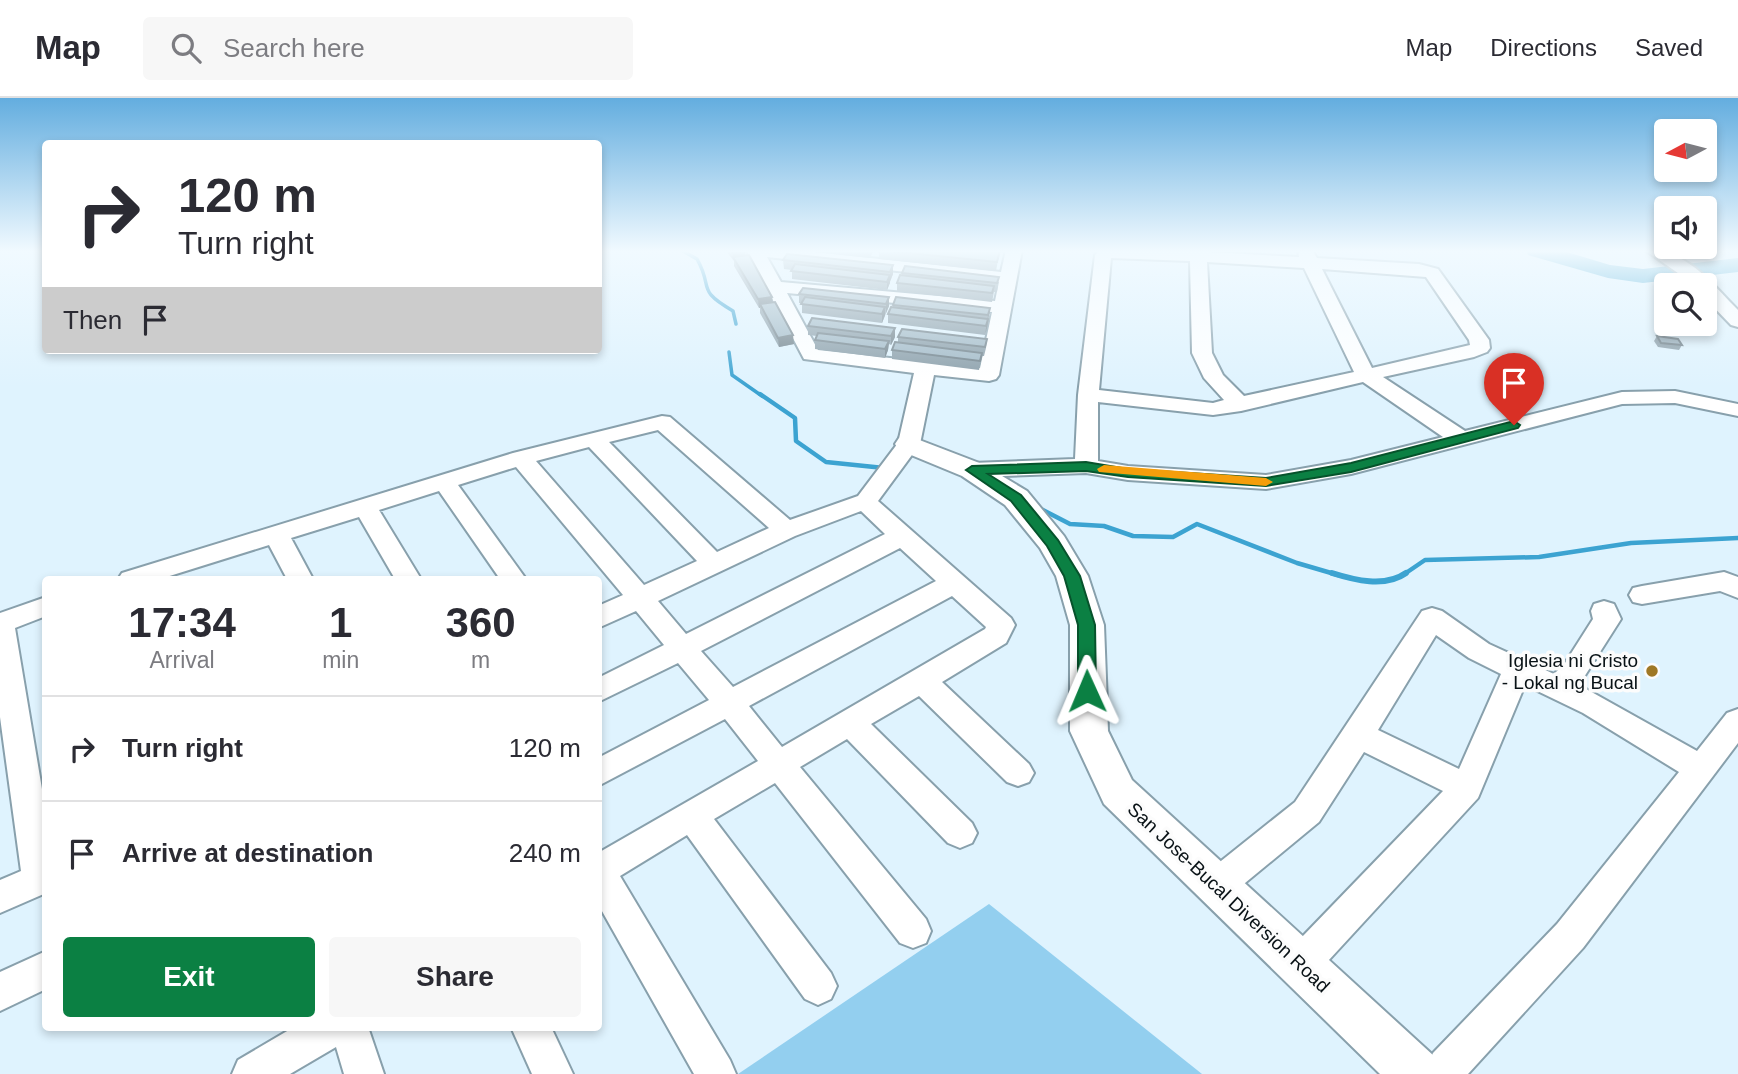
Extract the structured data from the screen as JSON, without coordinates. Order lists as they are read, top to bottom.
{
  "streets": {
    "main road": ["San Jose-Bucal Diversion Road"]
  },
  "places": ["Iglesia ni Cristo - Lokal ng Bucal"],
  "north": "left",
  "page": {
    "header": "Map",
    "search": "Search here",
    "nav": ["Map", "Directions", "Saved"],
    "turn": ["120 m", "Turn right"],
    "then": "Then",
    "eta": [
      "17:34",
      "Arrival",
      "1",
      "min",
      "360",
      "m"
    ],
    "list": [
      {
        "name": "Turn right",
        "value": "120 m"
      },
      {
        "name": "Arrive at destination",
        "value": "240 m"
      }
    ],
    "buttons": ["Exit", "Share"]
  }
}
